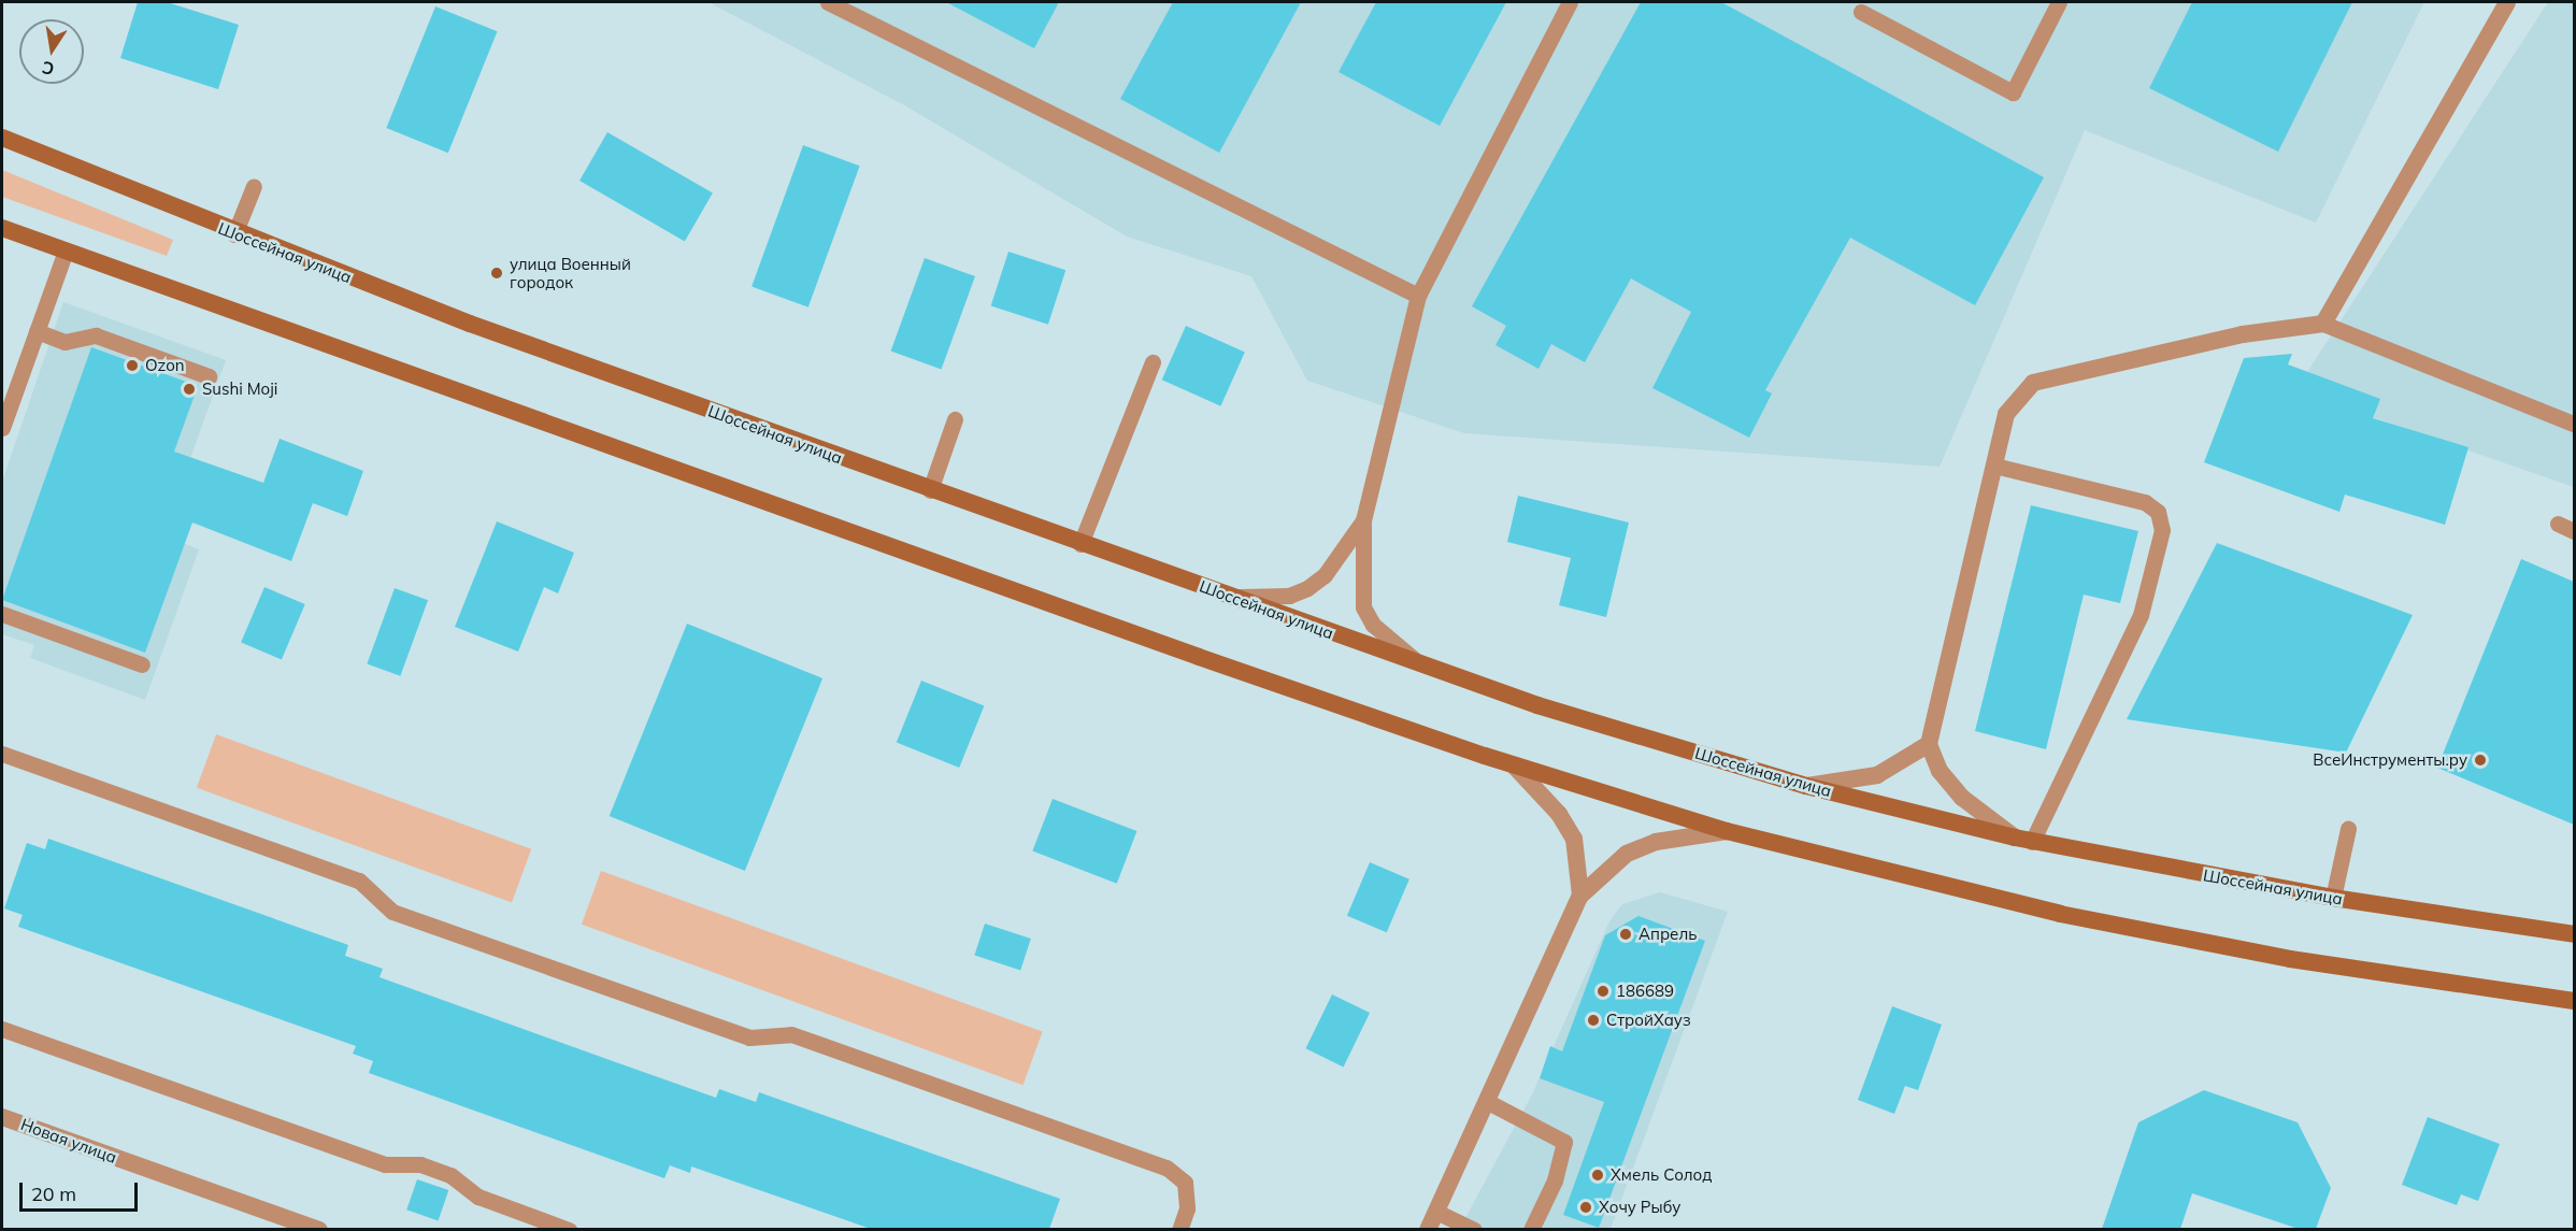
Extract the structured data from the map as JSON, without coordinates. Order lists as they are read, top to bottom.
{
  "streets": {
    "main road": ["Шоссейная улица"],
    "street": ["Новая улица"]
  },
  "places": [
    "улица Военный городок",
    "Ozon",
    "Sushi Moji",
    "ВсеИнструменты.ру",
    "Апрель",
    "186689",
    "СтройХауз",
    "Хмель Солод",
    "Хочу Рыбу"
  ],
  "scale_bar": "20 m",
  "north": "bottom"
}
